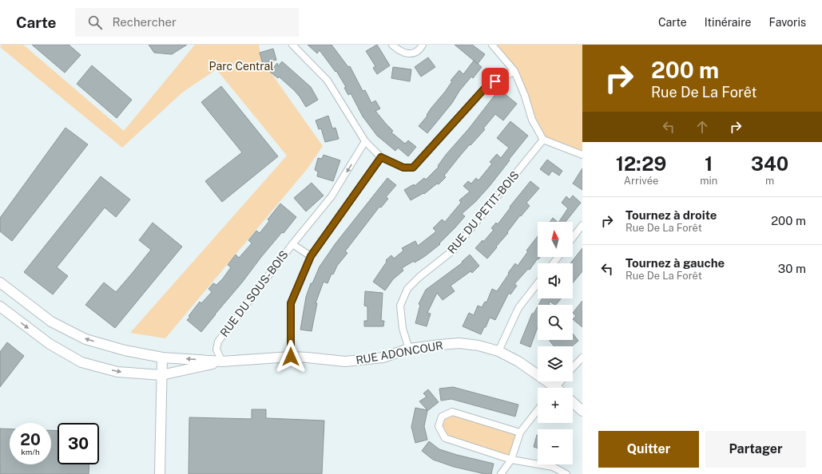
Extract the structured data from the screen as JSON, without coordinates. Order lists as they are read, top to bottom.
{
  "streets": {
    "street": ["RUE DU PETIT-BOIS", "RUE DU SOUS-BOIS", "RUE ADONCOUR"]
  },
  "crossings": [
    ["RUE DU PETIT-BOIS", "RUE ADONCOUR"],
    ["RUE DU SOUS-BOIS", "RUE ADONCOUR"]
  ],
  "parks": ["Parc Central"],
  "north": "top",
  "page": {
    "header": "Carte",
    "search": "Rechercher",
    "nav": ["Carte", "Itinéraire", "Favoris"],
    "turn": ["200 m", "Rue De La Forêt"],
    "eta": [
      "12:29",
      "Arrivée",
      "1",
      "min",
      "340",
      "m"
    ],
    "list": [
      {
        "name": "Tournez à droite",
        "note": "Rue De La Forêt",
        "value": "200 m"
      },
      {
        "name": "Tournez à gauche",
        "note": "Rue De La Forêt",
        "value": "30 m"
      }
    ],
    "map_buttons": ["+", "−"],
    "speed": "20 km/h",
    "limit": "30",
    "buttons": ["Quitter", "Partager"]
  }
}
